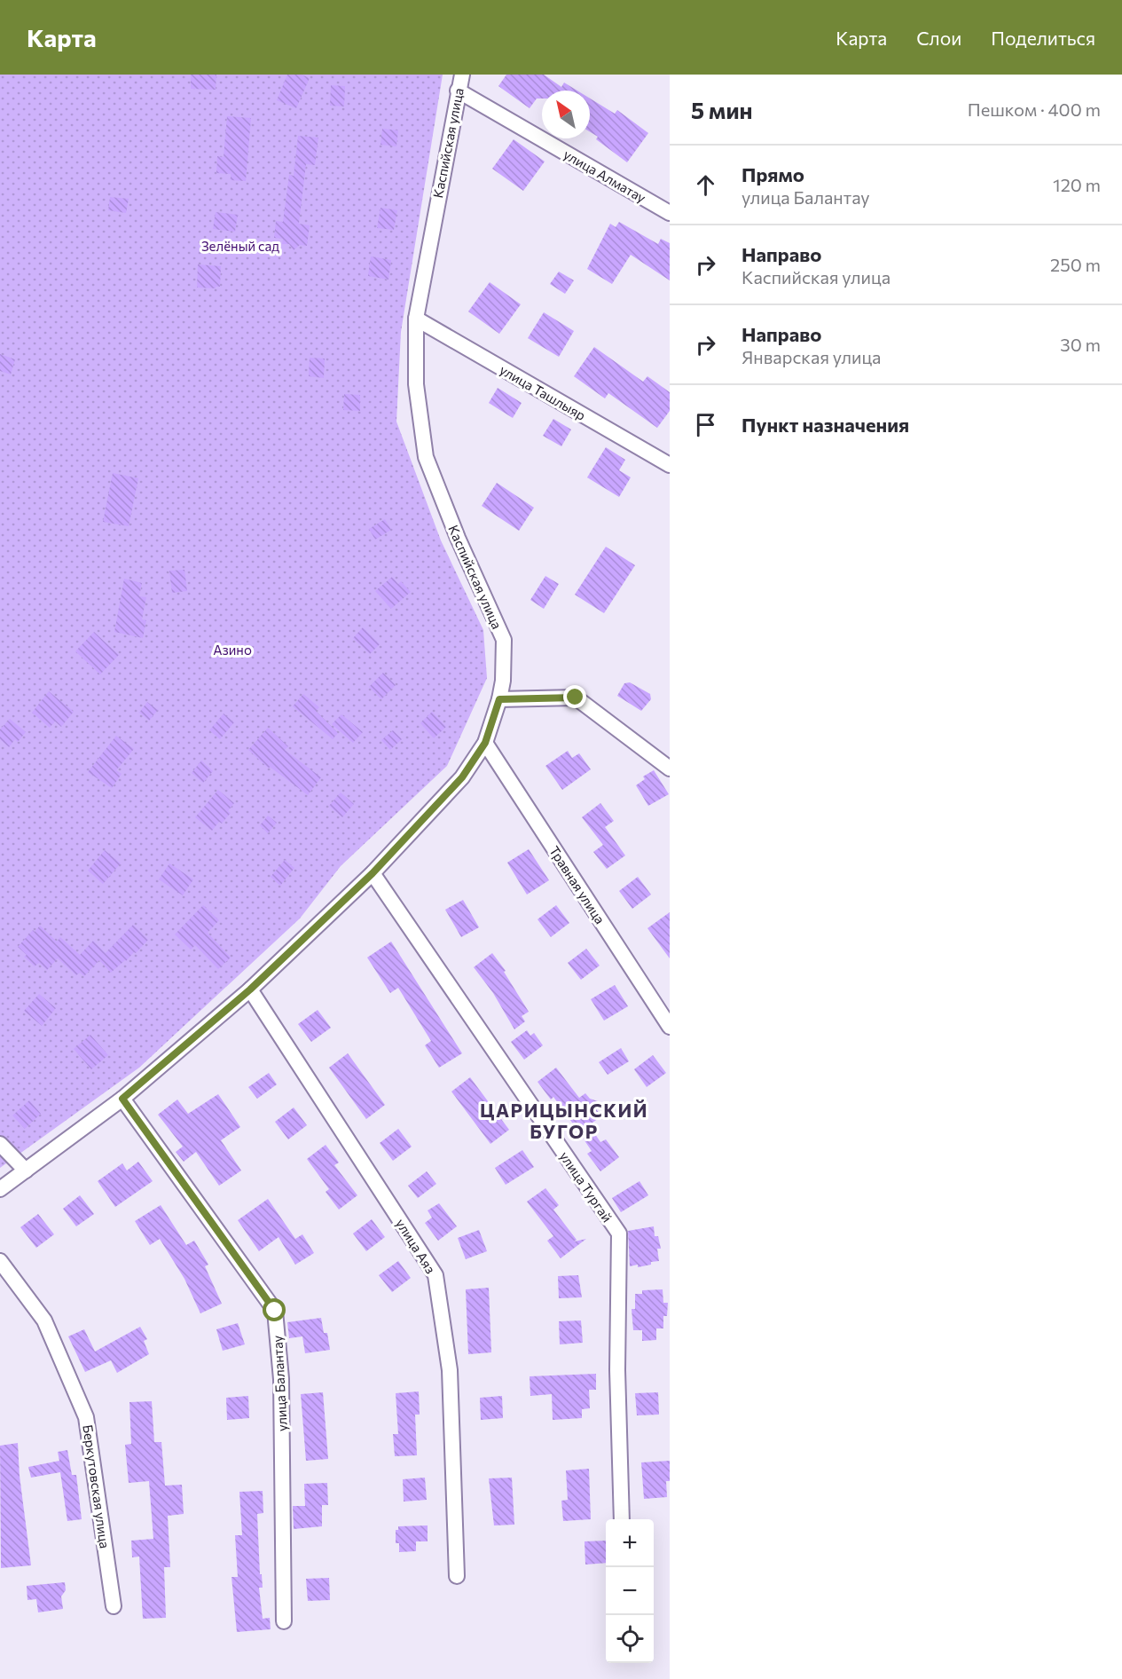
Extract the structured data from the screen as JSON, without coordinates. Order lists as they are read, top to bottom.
{
  "streets": {
    "street": [
      "Каспийская улица",
      "улица Алматау",
      "улица Ташлыяр",
      "Травная улица",
      "улица Тургай",
      "улица Аяз",
      "улица Балантау",
      "Беркутовская улица"
    ]
  },
  "crossings": [
    ["Каспийская улица", "улица Алматау"],
    ["Каспийская улица", "улица Ташлыяр"],
    ["Каспийская улица", "Травная улица"],
    ["Каспийская улица", "улица Тургай"],
    ["Каспийская улица", "улица Аяз"],
    ["Каспийская улица", "улица Балантау"]
  ],
  "districts": ["ЦАРИЦЫНСКИЙ БУГОР"],
  "parks": ["Зелёный сад", "Азино"],
  "north": "top left",
  "page": {
    "header": "Карта",
    "nav": ["Карта", "Слои", "Поделиться"],
    "heading": ["5 мин", "Пешком · 400 m"],
    "list": [
      ["Прямо", "улица Балантау", "120 m"],
      ["Направо", "Каспийская улица", "250 m"],
      ["Направо", "Январская улица", "30 m"],
      "Пункт назначения"
    ],
    "map_buttons": ["+", "−"]
  }
}
